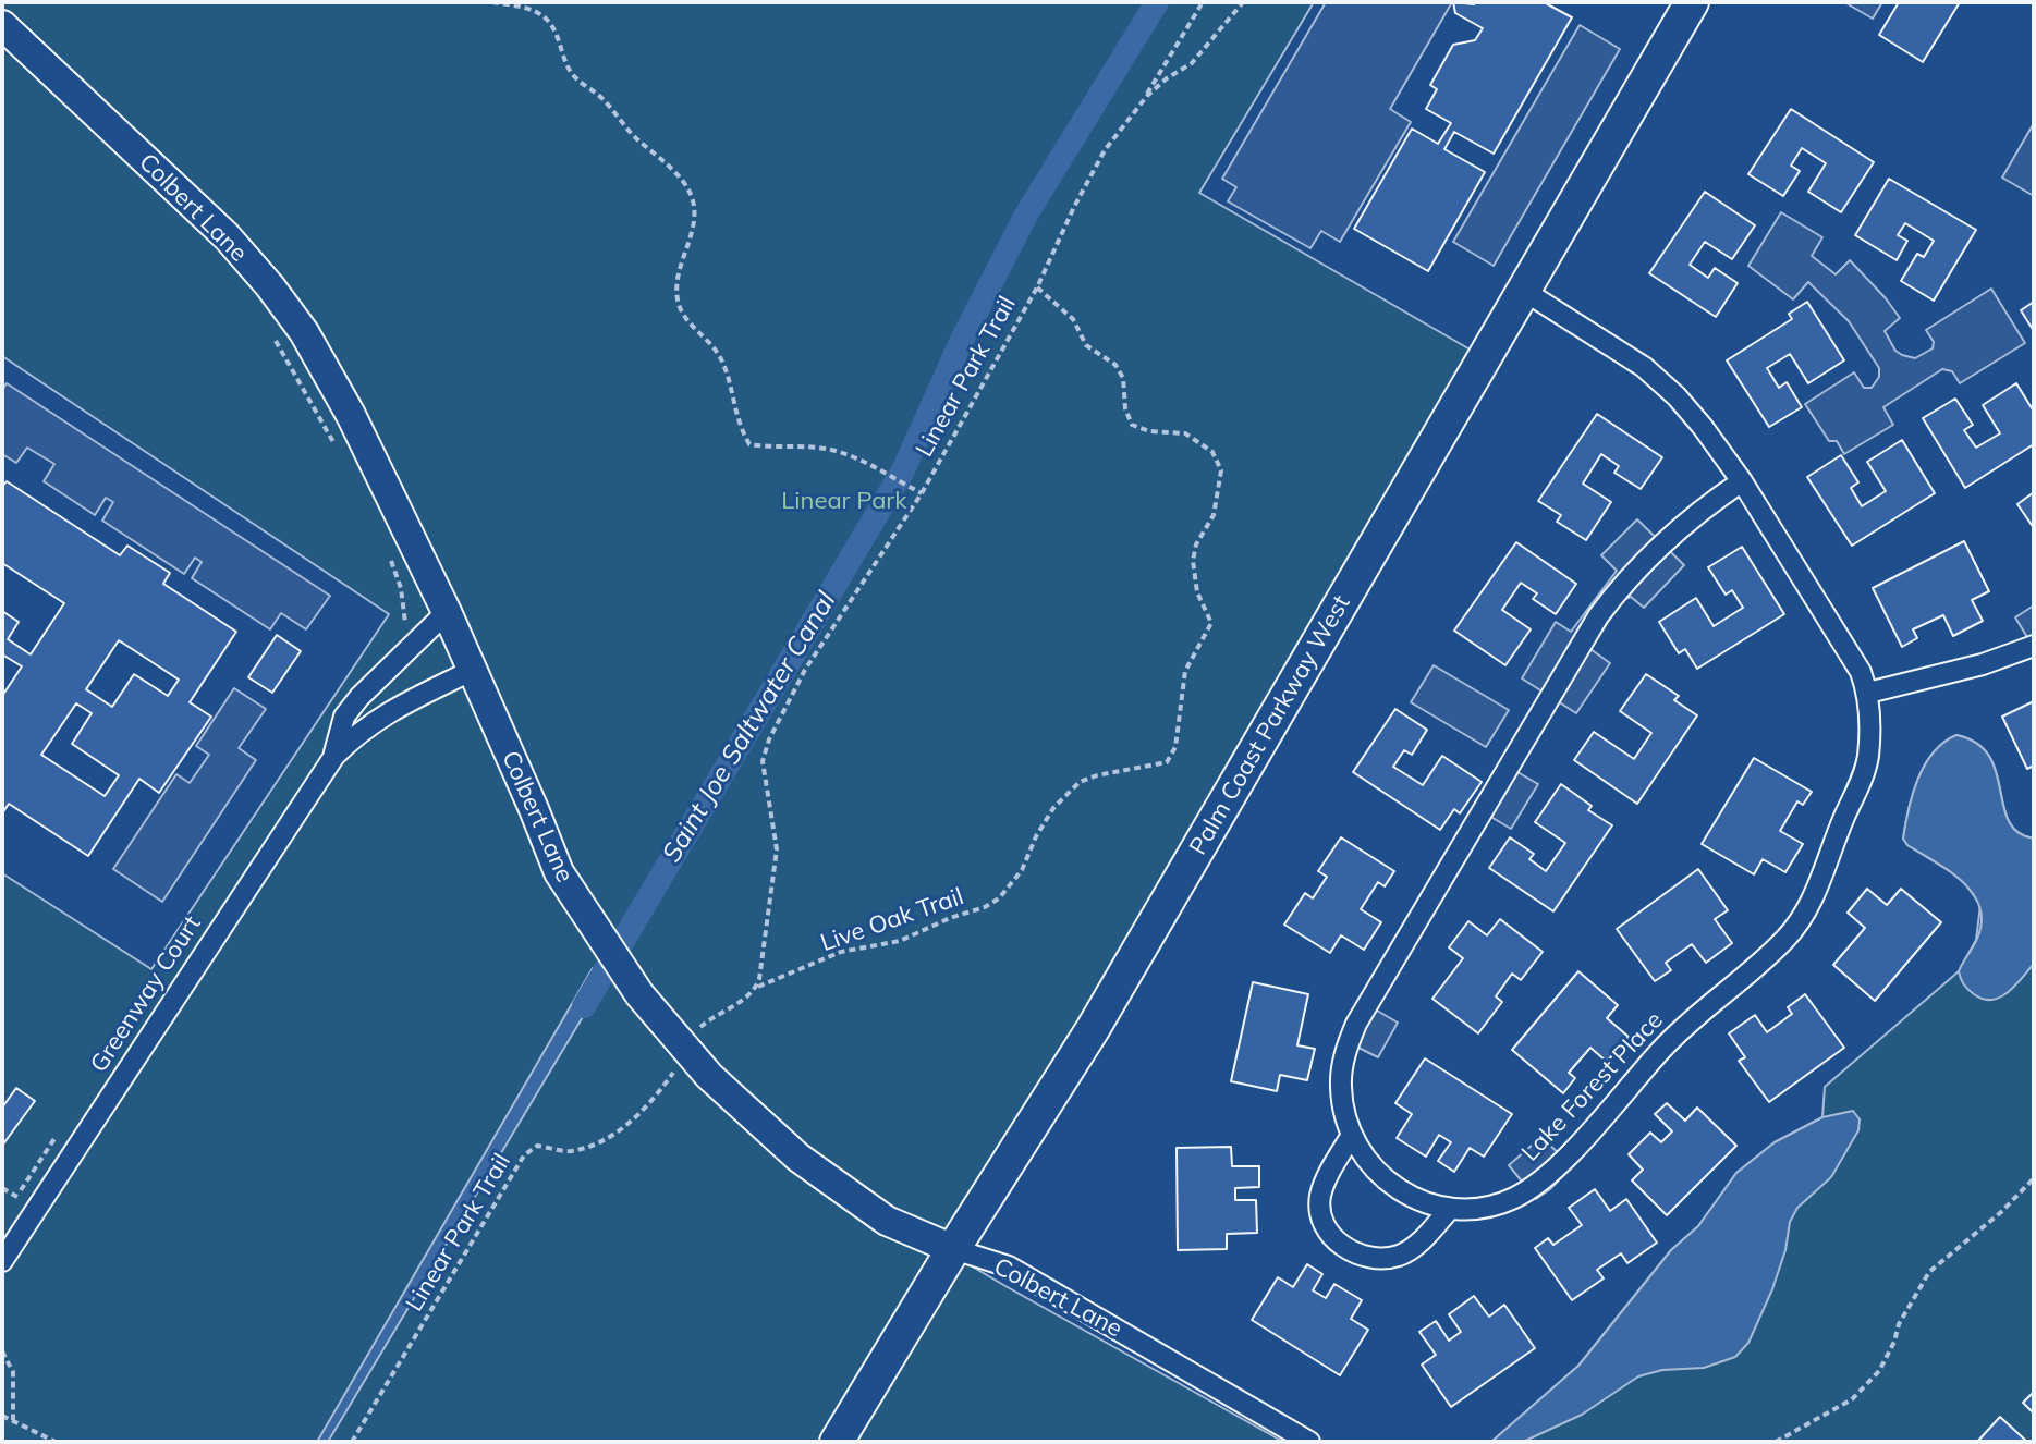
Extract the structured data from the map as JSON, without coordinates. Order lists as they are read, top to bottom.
{
  "streets": {
    "main road": ["Palm Coast Parkway West"],
    "street": ["Colbert Lane", "Greenway Court", "Lake Forest Place"],
    "path": ["Linear Park Trail", "Live Oak Trail"]
  },
  "crossings": [
    ["Colbert Lane", "Linear Park Trail"],
    ["Colbert Lane", "Palm Coast Parkway West"],
    ["Linear Park Trail", "Live Oak Trail"]
  ],
  "water": ["Saint Joe Saltwater Canal"],
  "parks": ["Linear Park"]
}
